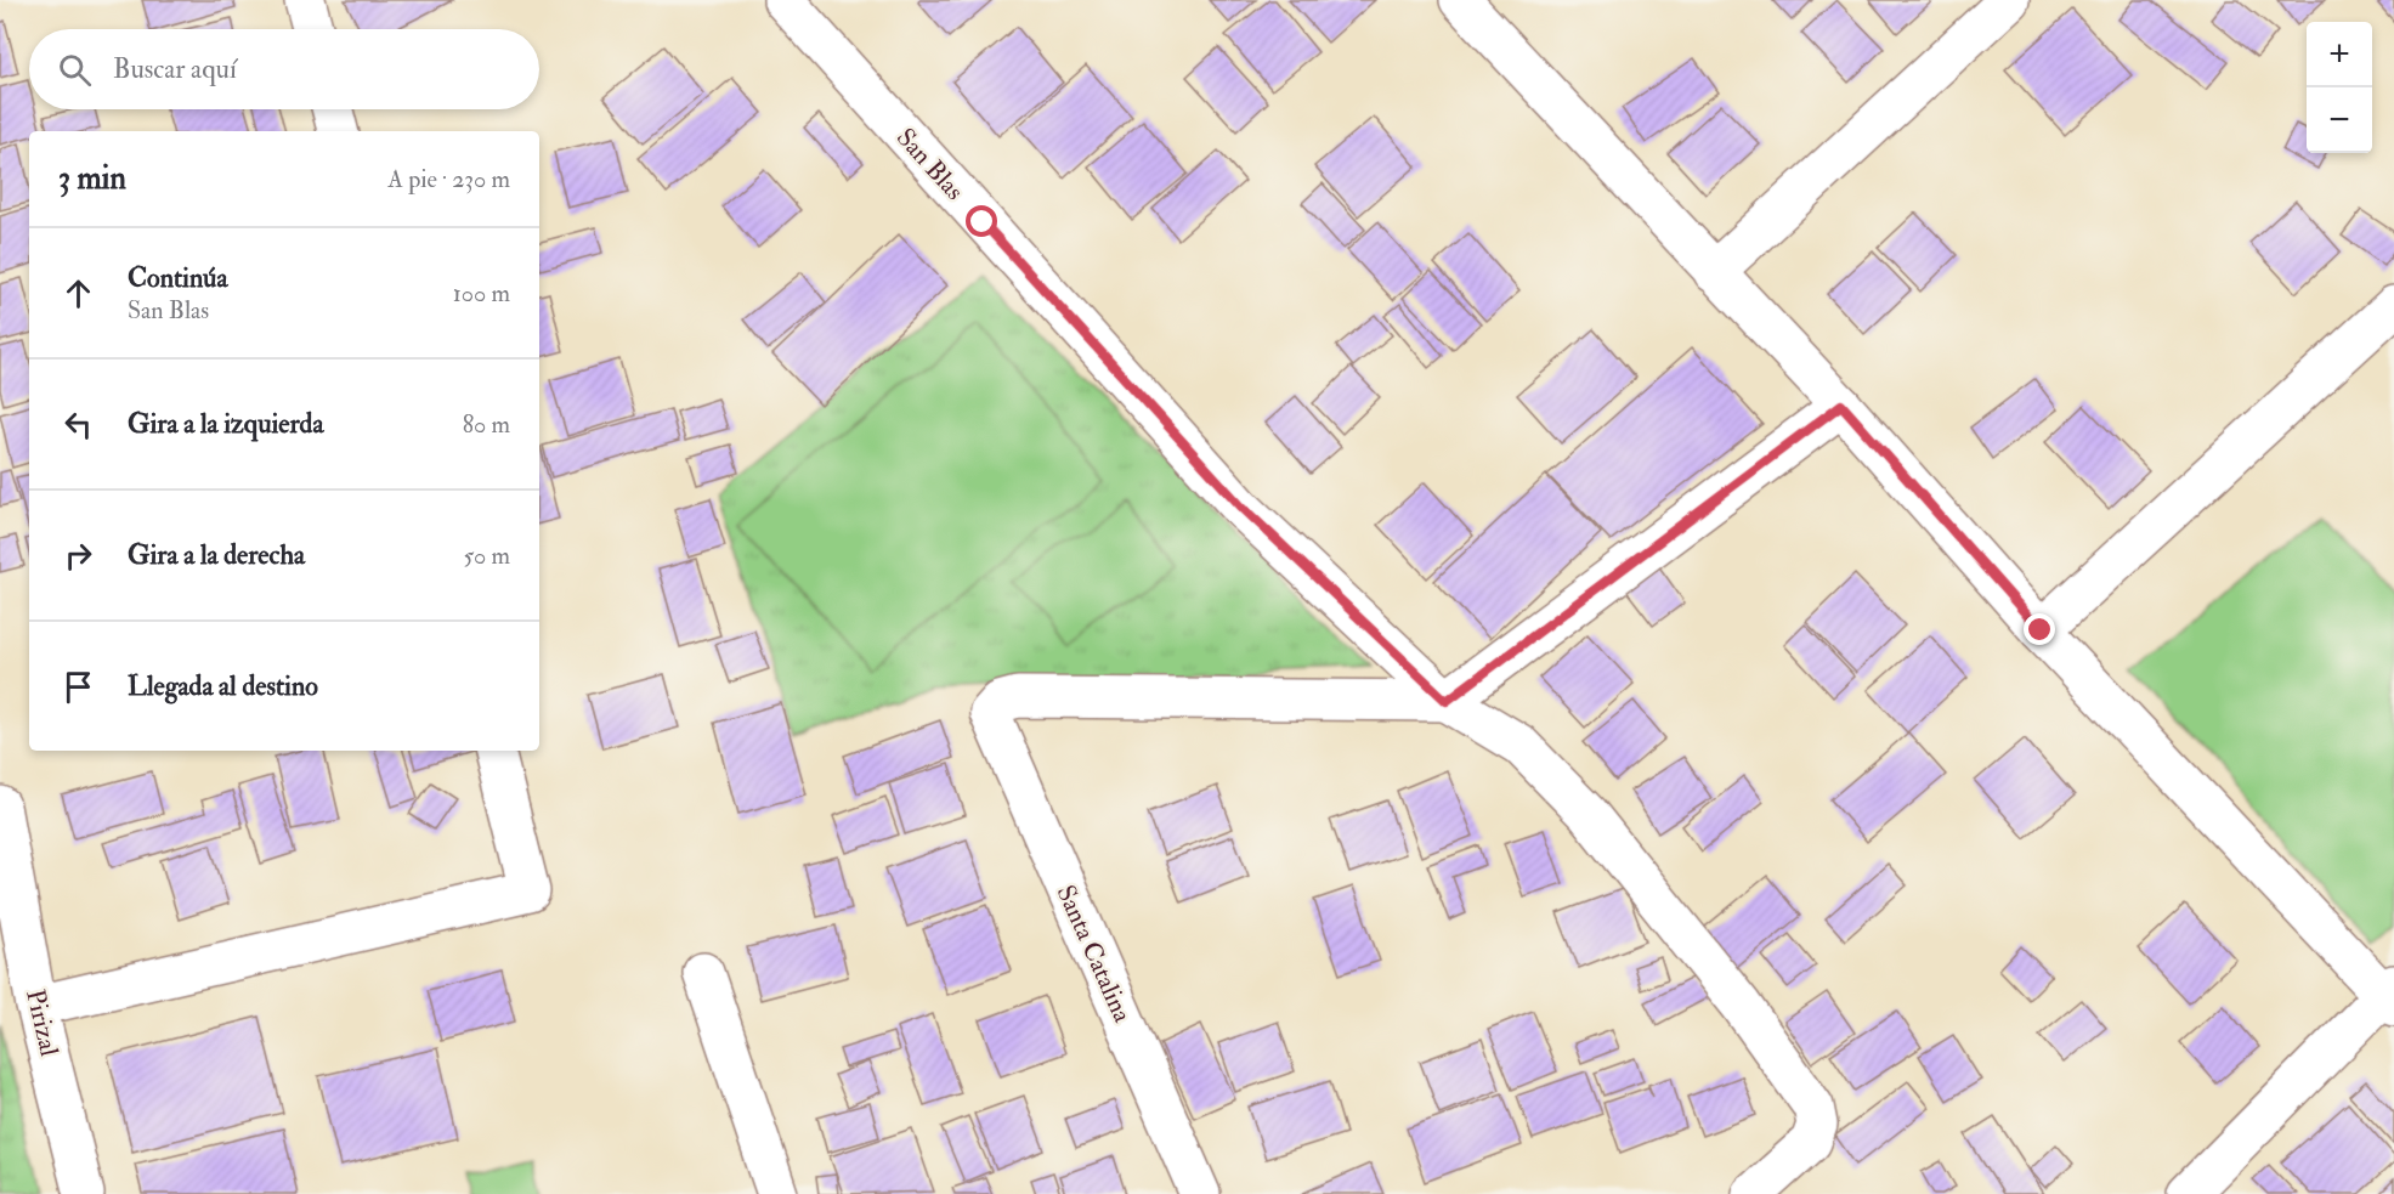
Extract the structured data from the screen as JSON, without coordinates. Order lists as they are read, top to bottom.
{
  "streets": {
    "street": ["San Blas", "Santa Catalina", "Pirizal"]
  },
  "crossings": [
    ["San Blas", "Santa Catalina"]
  ],
  "page": {
    "map_buttons": ["+", "−"],
    "search": "Buscar aquí",
    "heading": ["3 min", "A pie · 230 m"],
    "list": [
      ["Continúa", "San Blas", "100 m"],
      ["Gira a la izquierda", "80 m"],
      ["Gira a la derecha", "50 m"],
      "Llegada al destino"
    ]
  }
}
